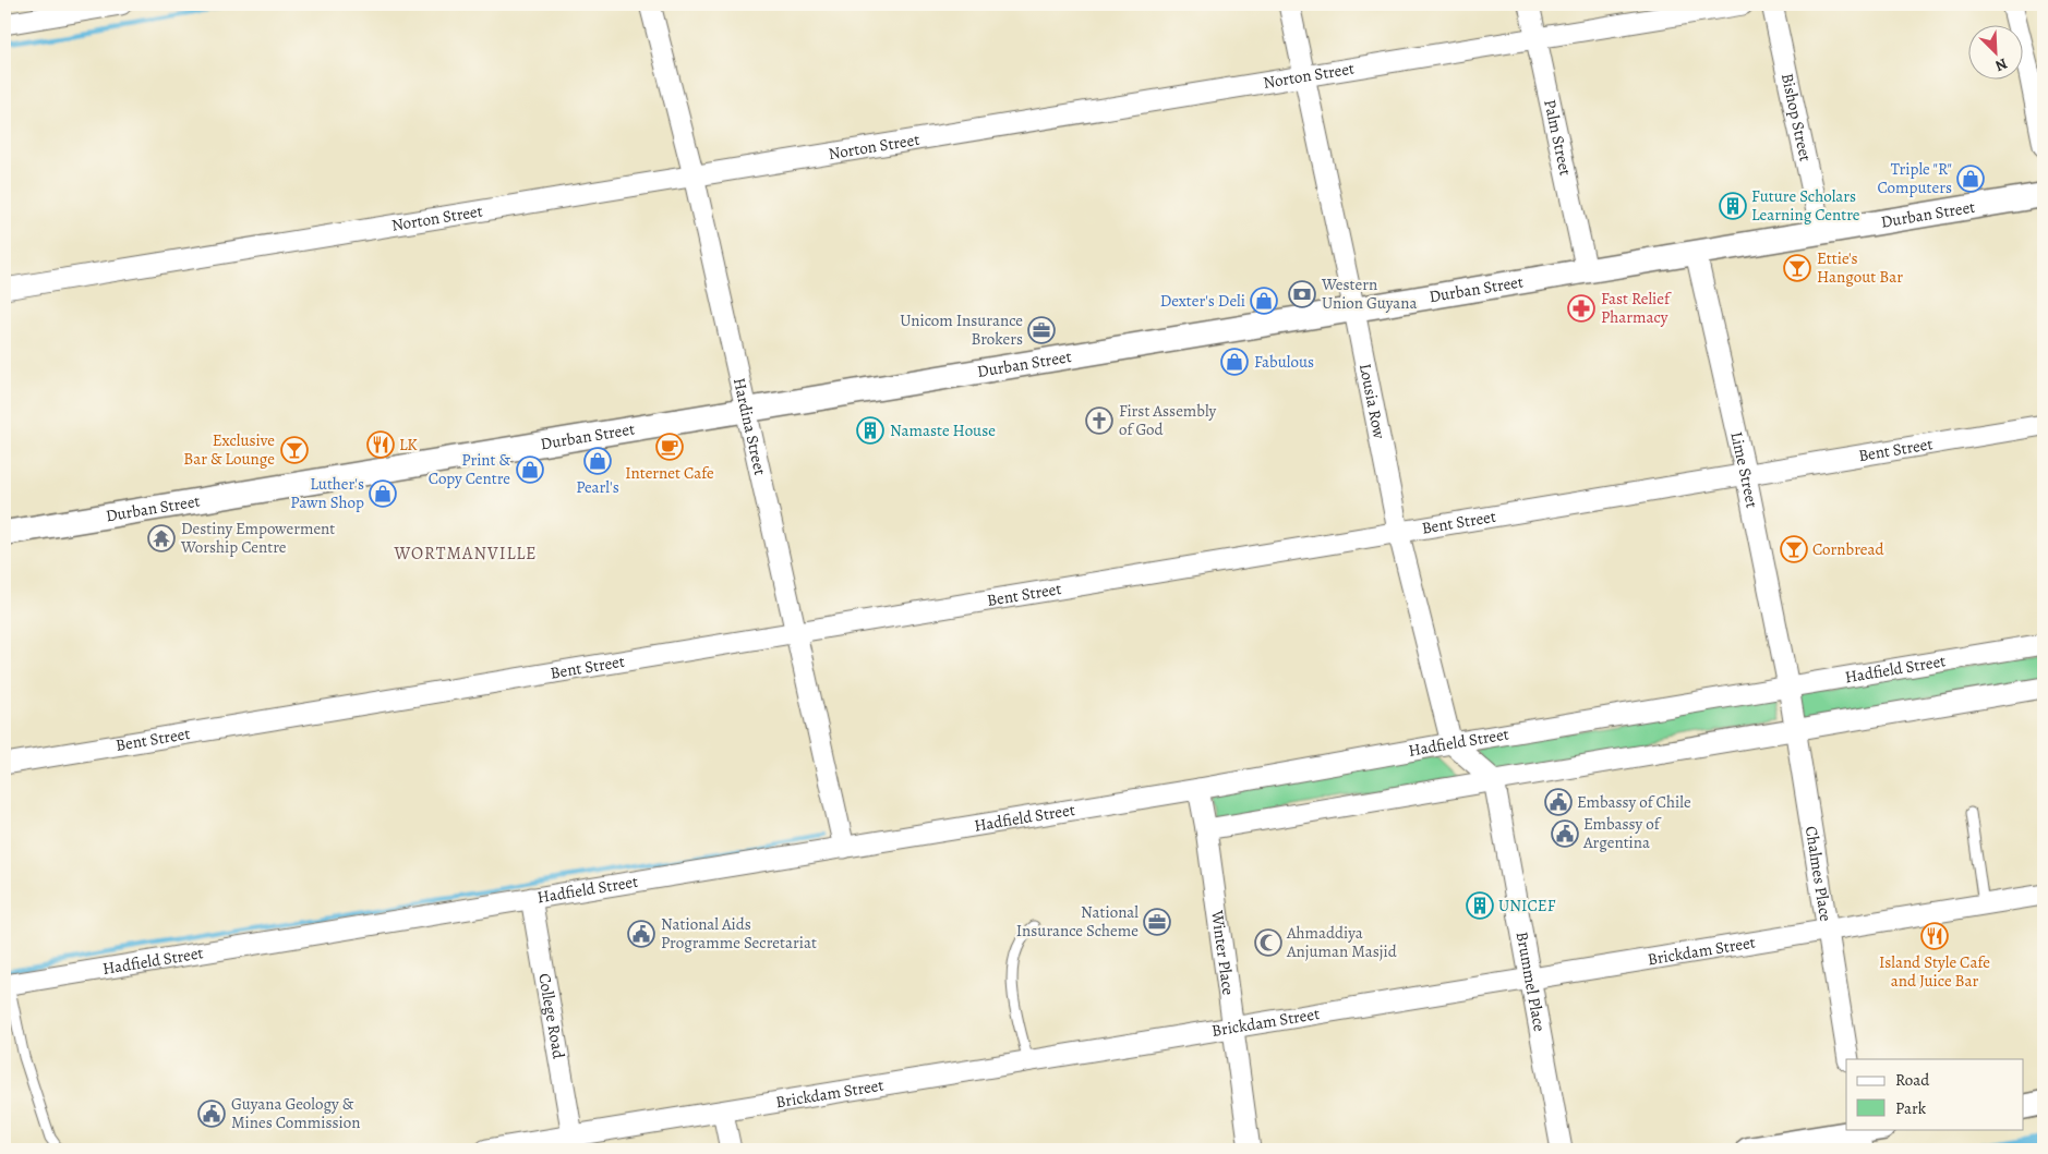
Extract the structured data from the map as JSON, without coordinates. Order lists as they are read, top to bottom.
{
  "streets": {
    "street": [
      "Norton Street",
      "Bishop Street",
      "Palm Street",
      "Durban Street",
      "Lousia Row",
      "Hardina Street",
      "Bent Street",
      "Lime Street",
      "Hadfield Street",
      "Chalmes Place",
      "Brickdam Street",
      "Winter Place",
      "Brummel Place",
      "College Road"
    ]
  },
  "crossings": [
    ["Norton Street", "Palm Street"],
    ["Norton Street", "Lousia Row"],
    ["Norton Street", "Hardina Street"],
    ["Bishop Street", "Durban Street"],
    ["Palm Street", "Durban Street"],
    ["Durban Street", "Lousia Row"],
    ["Durban Street", "Hardina Street"],
    ["Durban Street", "Lime Street"],
    ["Lousia Row", "Bent Street"],
    ["Lousia Row", "Hadfield Street"],
    ["Hardina Street", "Bent Street"],
    ["Hardina Street", "Hadfield Street"],
    ["Bent Street", "Lime Street"],
    ["Lime Street", "Hadfield Street"],
    ["Lime Street", "Chalmes Place"],
    ["Hadfield Street", "Chalmes Place"],
    ["Hadfield Street", "Winter Place"],
    ["Hadfield Street", "College Road"],
    ["Chalmes Place", "Brickdam Street"],
    ["Brickdam Street", "Winter Place"],
    ["Brickdam Street", "Brummel Place"],
    ["Brickdam Street", "College Road"]
  ],
  "districts": ["WORTMANVILLE"],
  "places": {
    "shop": [
      "Triple \"R\" Computers",
      "Dexter's Deli",
      "Fabulous",
      "Pearl's",
      "Print & Copy Centre",
      "Luther's Pawn Shop"
    ],
    "building": ["Future Scholars Learning Centre", "Namaste House", "UNICEF"],
    "bar": ["Ettie's Hangout Bar", "Exclusive Bar & Lounge", "Cornbread"],
    "bank": ["Western Union Guyana"],
    "pharmacy": ["Fast Relief Pharmacy"],
    "office": ["Unicom Insurance Brokers", "National Insurance Scheme"],
    "church": ["First Assembly of God"],
    "restaurant": ["LK", "Island Style Cafe and Juice Bar"],
    "cafe": ["Internet Cafe"],
    "temple": ["Destiny Empowerment Worship Centre"],
    "public building": [
      "Embassy of Chile",
      "Embassy of Argentina",
      "National Aids Programme Secretariat",
      "Guyana Geology & Mines Commission"
    ],
    "mosque": ["Ahmaddiya Anjuman Masjid"]
  },
  "legend": ["Road", "Park"],
  "north": "bottom right"
}
